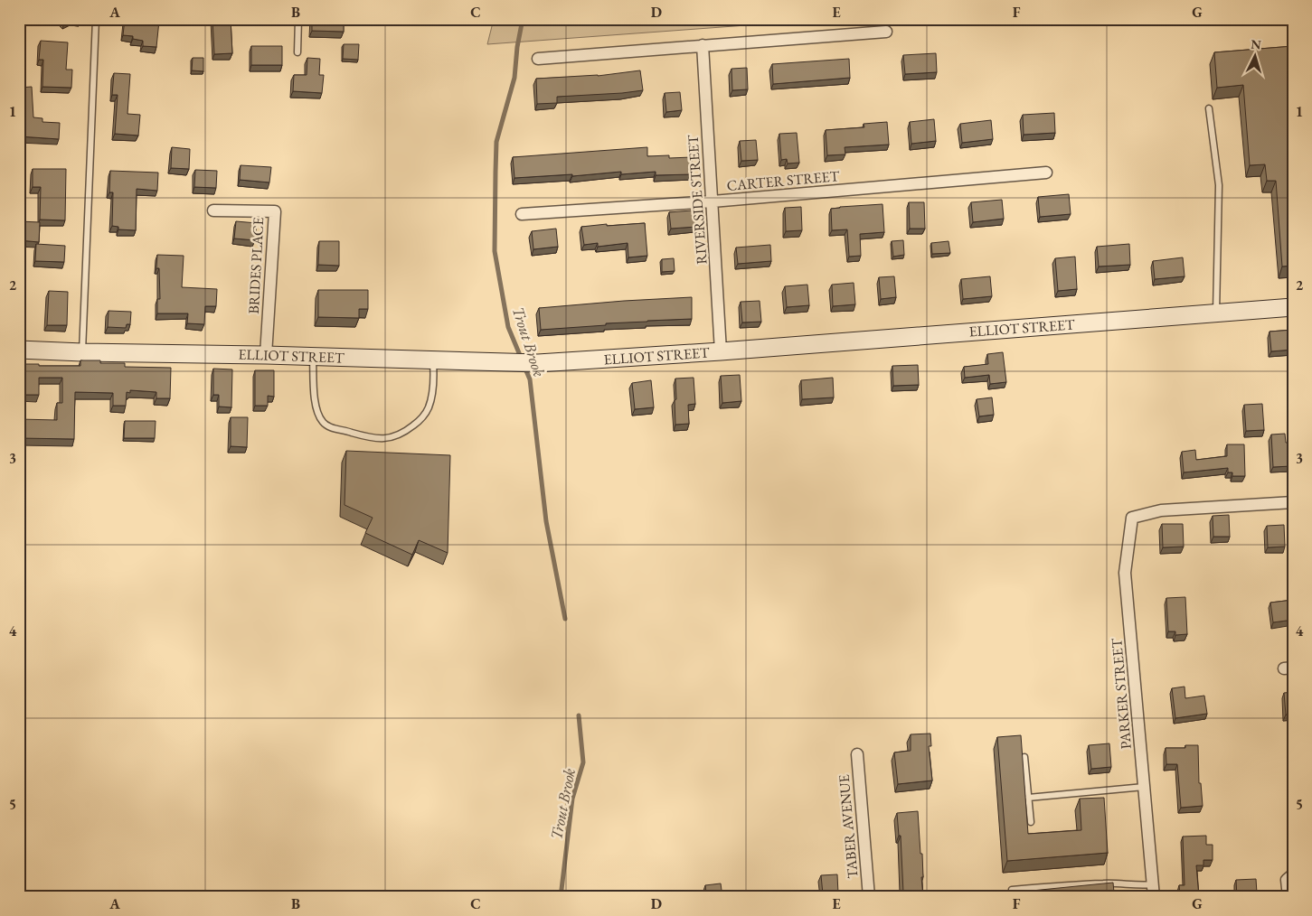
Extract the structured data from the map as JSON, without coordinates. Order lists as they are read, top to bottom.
{
  "streets": {
    "street": [
      "CARTER STREET",
      "RIVERSIDE STREET",
      "BRIDES PLACE",
      "ELLIOT STREET",
      "PARKER STREET",
      "TABER AVENUE"
    ]
  },
  "crossings": [
    ["CARTER STREET", "RIVERSIDE STREET"],
    ["RIVERSIDE STREET", "ELLIOT STREET"],
    ["BRIDES PLACE", "ELLIOT STREET"]
  ],
  "water": ["Trout Brook"],
  "north": "top",
  "grid": {
    "columns": [
      "A",
      "B",
      "C",
      "D",
      "E",
      "F",
      "G"
    ],
    "rows": [
      "1",
      "2",
      "3",
      "4",
      "5"
    ]
  }
}
